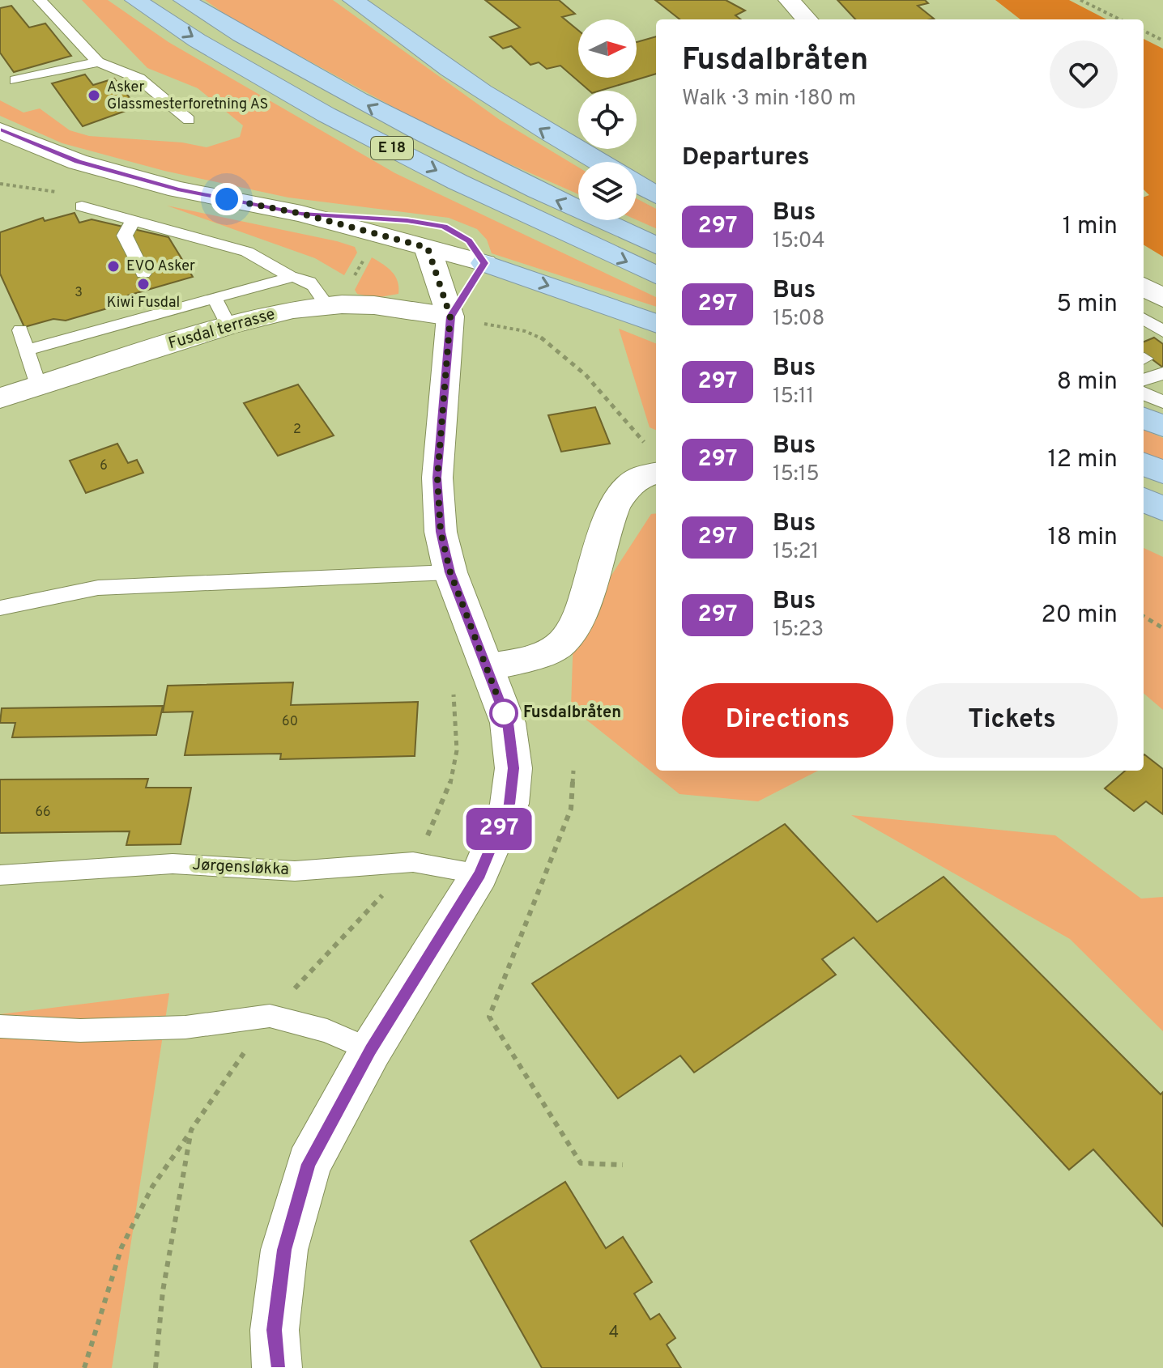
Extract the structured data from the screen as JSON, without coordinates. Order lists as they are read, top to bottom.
{
  "streets": {
    "highway": ["E 18"],
    "street": ["Fusdal terrasse"],
    "lane": ["Jørgensløkka"]
  },
  "places": [
    "Asker Glassmesterforetning AS",
    "EVO Asker",
    "Kiwi Fusdal",
    "Fusdalbråten"
  ],
  "lines": ["bus line 297"],
  "house_numbers": [
    "3",
    "2",
    "6",
    "60",
    "66",
    "4"
  ],
  "north": "right",
  "page": {
    "on_map": "297",
    "heading": [
      ["Fusdalbråten", "Walk · 3 min · 180 m"],
      "Departures"
    ],
    "list": [
      {
        "mark": "297",
        "name": "Bus",
        "note": "15:04",
        "value": "1 min"
      },
      {
        "mark": "297",
        "name": "Bus",
        "note": "15:08",
        "value": "5 min"
      },
      {
        "mark": "297",
        "name": "Bus",
        "note": "15:11",
        "value": "8 min"
      },
      {
        "mark": "297",
        "name": "Bus",
        "note": "15:15",
        "value": "12 min"
      },
      {
        "mark": "297",
        "name": "Bus",
        "note": "15:21",
        "value": "18 min"
      },
      {
        "mark": "297",
        "name": "Bus",
        "note": "15:23",
        "value": "20 min"
      }
    ],
    "buttons": ["Directions", "Tickets"]
  }
}
